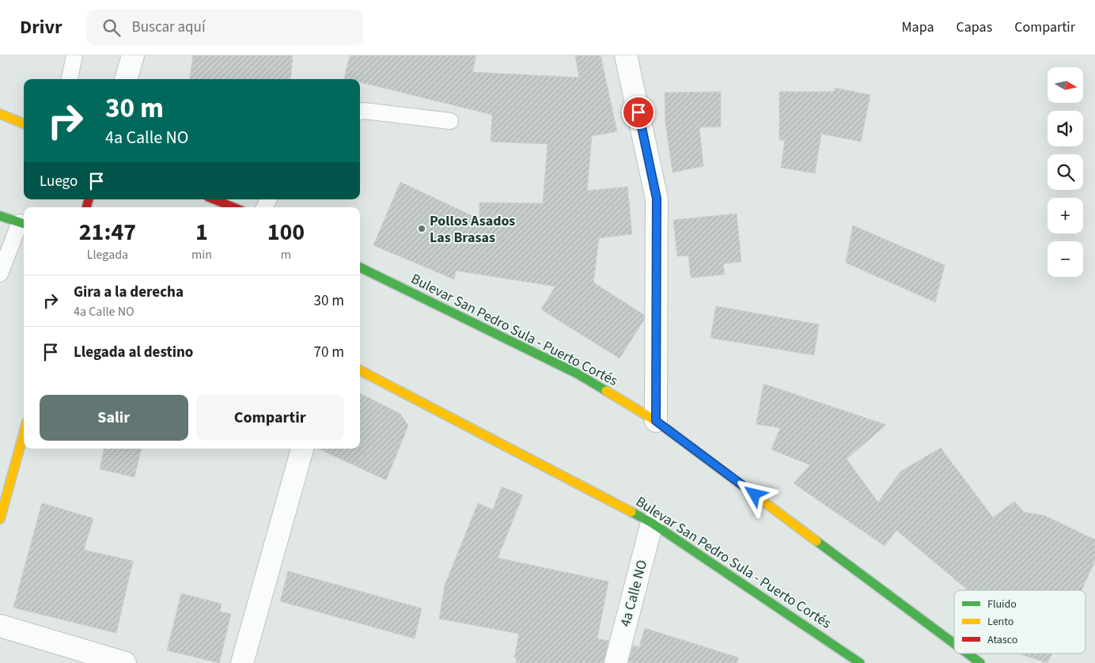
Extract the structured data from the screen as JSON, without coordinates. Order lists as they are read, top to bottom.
{
  "streets": {
    "main road": ["Bulevar San Pedro Sula - Puerto Cortés"],
    "street": ["4a Calle NO"]
  },
  "crossings": [
    ["Bulevar San Pedro Sula - Puerto Cortés", "4a Calle NO"]
  ],
  "places": ["Pollos Asados Las Brasas"],
  "legend": ["Fluido", "Lento", "Atasco"],
  "north": "right",
  "page": {
    "header": "Drivr",
    "search": "Buscar aquí",
    "nav": ["Mapa", "Capas", "Compartir"],
    "map_buttons": ["+", "−"],
    "turn": ["30 m", "4a Calle NO"],
    "then": "Luego",
    "eta": [
      "21:47",
      "Llegada",
      "1",
      "min",
      "100",
      "m"
    ],
    "list": [
      {
        "name": "Gira a la derecha",
        "note": "4a Calle NO",
        "value": "30 m"
      },
      {
        "name": "Llegada al destino",
        "value": "70 m"
      }
    ],
    "buttons": ["Salir", "Compartir"]
  }
}
